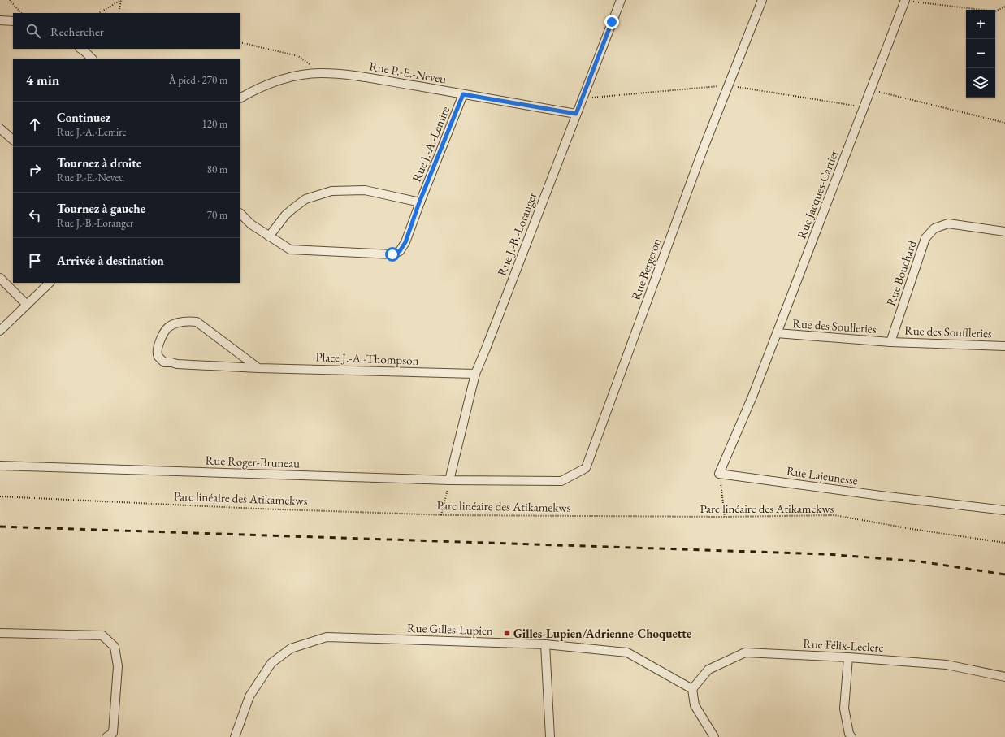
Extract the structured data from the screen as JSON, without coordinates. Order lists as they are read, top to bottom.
{
  "streets": {
    "street": [
      "Rue P.-E.-Neveu",
      "Rue J.-A.-Lemire",
      "Rue Jacques-Cartier",
      "Rue J.-B.-Loranger",
      "Rue Bergeron",
      "Rue Bouchard",
      "Rue des Soulleries",
      "Rue des Souffleries",
      "Place J.-A.-Thompson",
      "Rue Roger-Bruneau",
      "Rue Lajeunesse",
      "Rue Gilles-Lupien",
      "Rue Félix-Leclerc"
    ],
    "path": ["Parc linéaire des Atikamekws"]
  },
  "crossings": [
    ["Rue P.-E.-Neveu", "Rue J.-A.-Lemire"],
    ["Rue P.-E.-Neveu", "Rue J.-B.-Loranger"],
    ["Rue Jacques-Cartier", "Rue des Soulleries"],
    ["Rue Jacques-Cartier", "Rue Lajeunesse"],
    ["Rue J.-B.-Loranger", "Place J.-A.-Thompson"],
    ["Rue J.-B.-Loranger", "Rue Roger-Bruneau"],
    ["Rue Bergeron", "Rue Roger-Bruneau"],
    ["Rue Bouchard", "Rue des Soulleries"],
    ["Rue Bouchard", "Rue des Souffleries"],
    ["Rue des Soulleries", "Rue des Souffleries"],
    ["Rue Gilles-Lupien", "Rue Félix-Leclerc"]
  ],
  "places": {
    "transit": ["Gilles-Lupien/Adrienne-Choquette"]
  },
  "page": {
    "map_buttons": ["+", "−"],
    "search": "Rechercher",
    "heading": ["4 min", "À pied · 270 m"],
    "list": [
      ["Continuez", "Rue J.-A.-Lemire", "120 m"],
      ["Tournez à droite", "Rue P.-E.-Neveu", "80 m"],
      ["Tournez à gauche", "Rue J.-B.-Loranger", "70 m"],
      "Arrivée à destination"
    ]
  }
}
